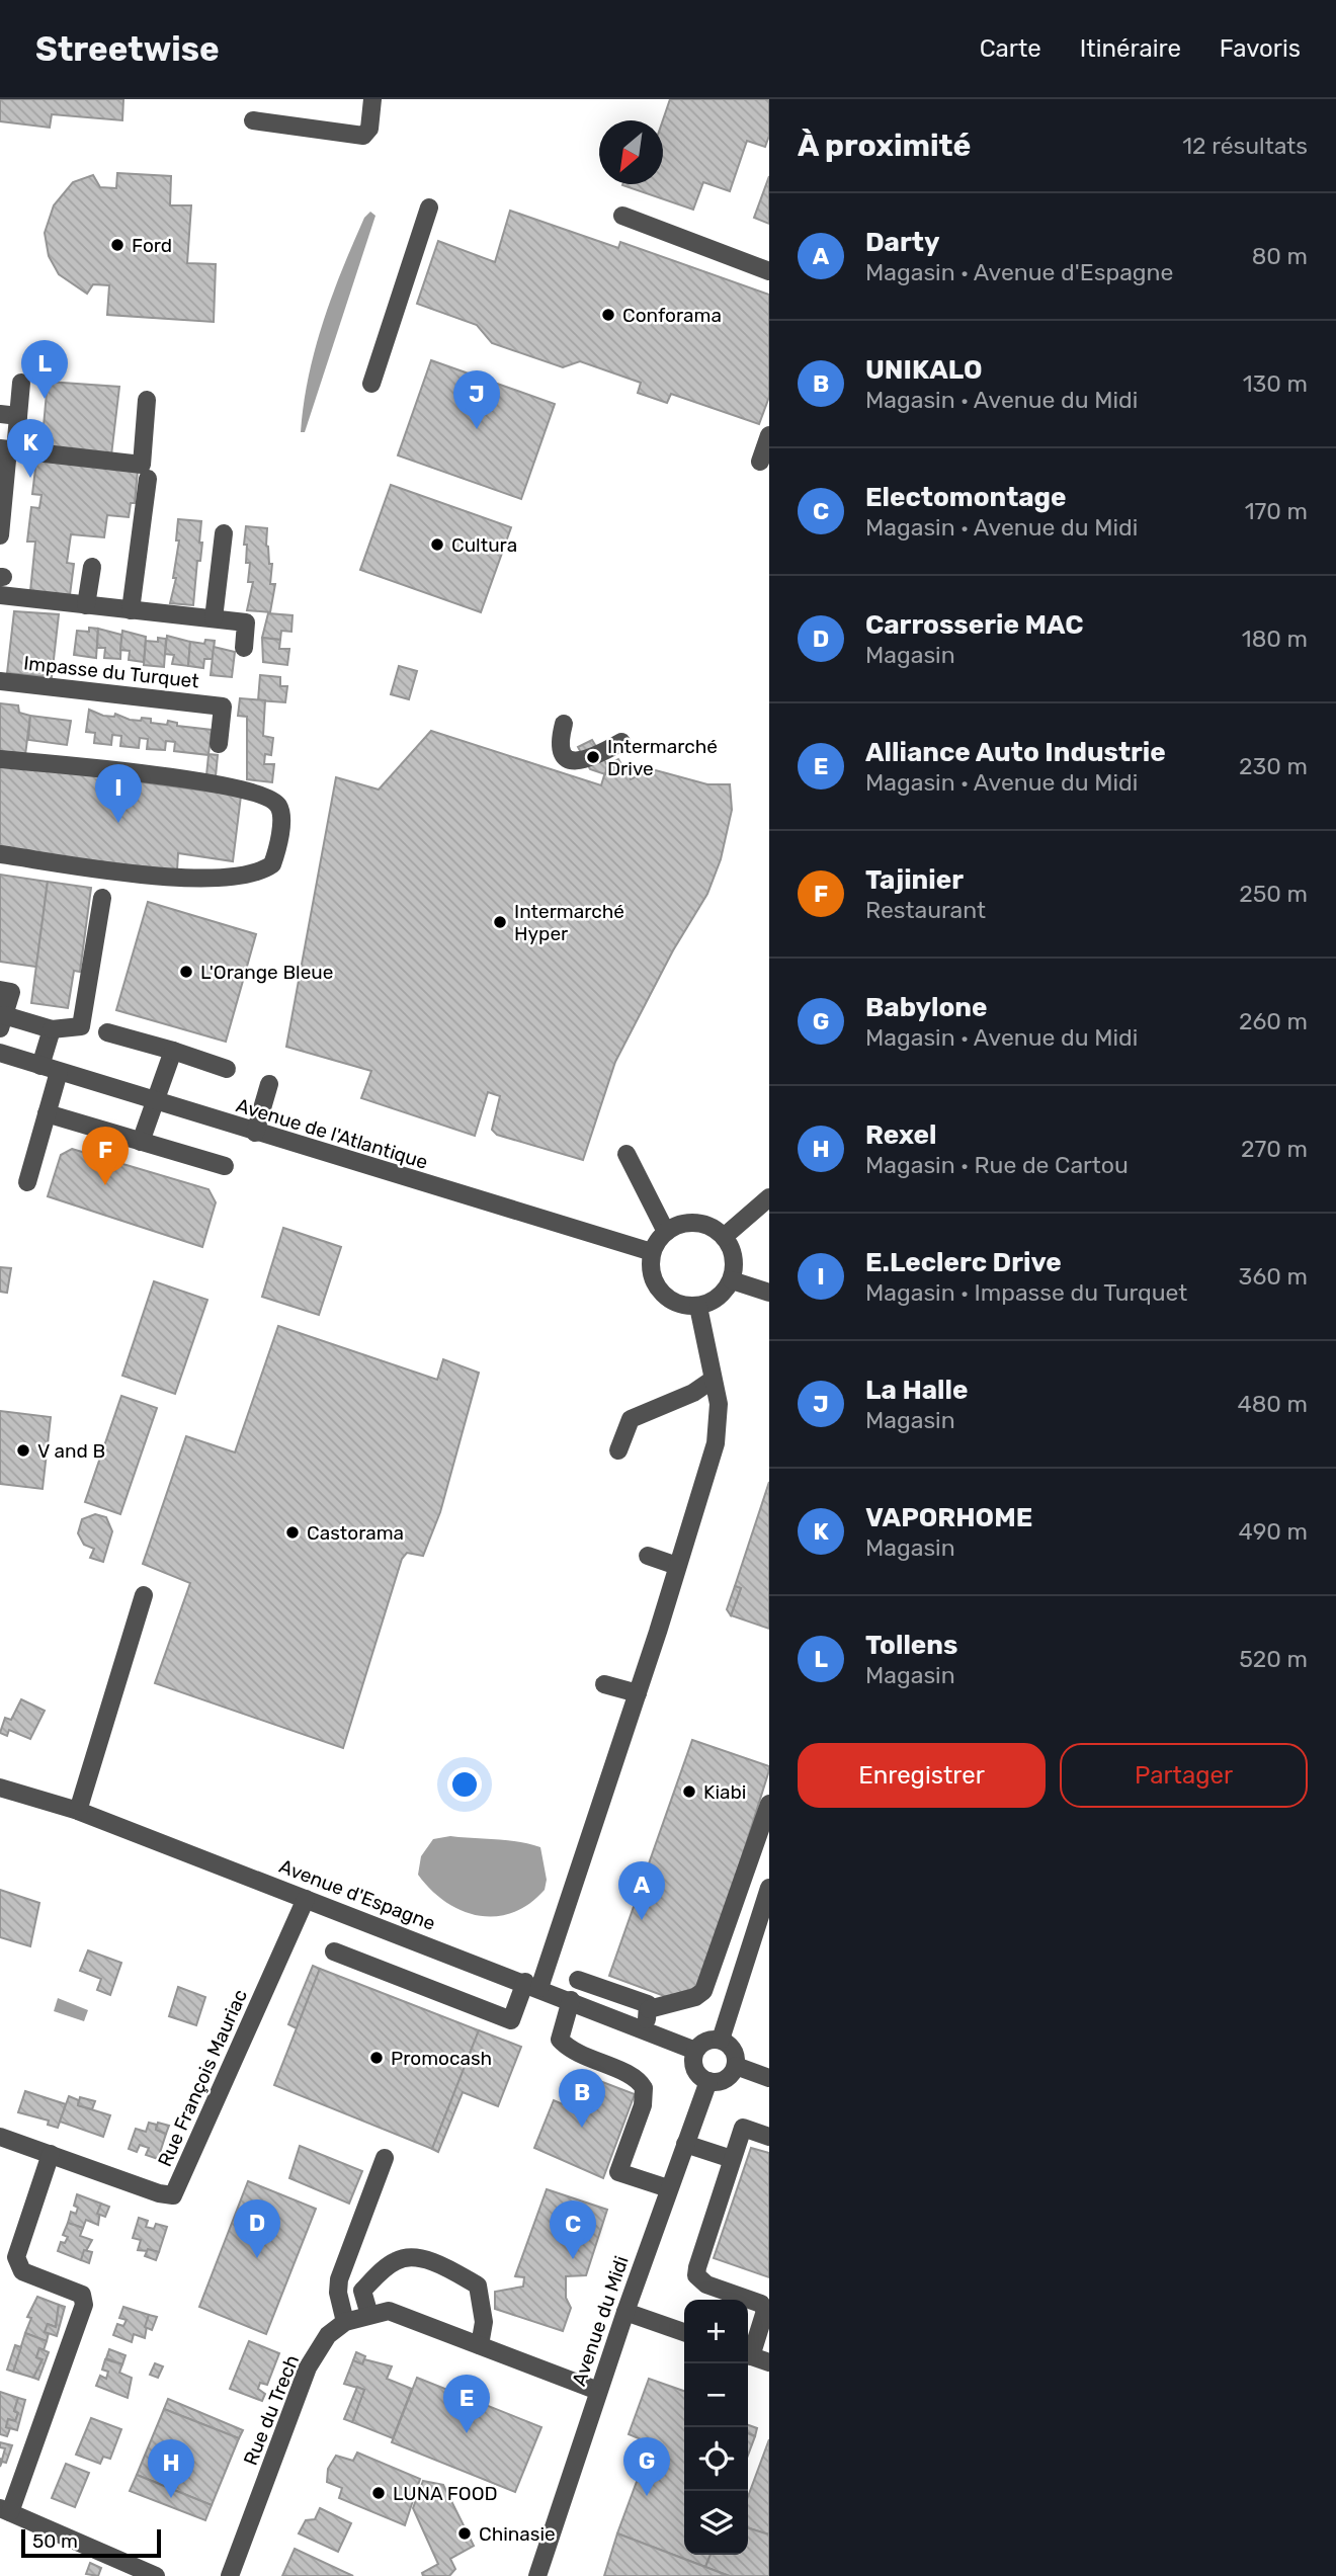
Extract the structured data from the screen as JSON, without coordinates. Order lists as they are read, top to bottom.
{
  "streets": {
    "street": [
      "Impasse du Turquet",
      "Avenue de l'Atlantique",
      "Avenue d'Espagne",
      "Rue François Mauriac",
      "Avenue du Midi",
      "Rue du Trech"
    ]
  },
  "crossings": [
    ["Avenue d'Espagne", "Rue François Mauriac"],
    ["Avenue d'Espagne", "Avenue du Midi"],
    ["Avenue du Midi", "Rue du Trech"]
  ],
  "places": [
    "Ford",
    "Conforama",
    "Cultura",
    "Intermarché Drive",
    "Intermarché Hyper",
    "L'Orange Bleue",
    "V and B",
    "Castorama",
    "Kiabi",
    "Promocash",
    "LUNA FOOD",
    "Chinasie"
  ],
  "scale_bar": "50 m",
  "north": "bottom left",
  "page": {
    "header": "Streetwise",
    "nav": ["Carte", "Itinéraire", "Favoris"],
    "heading": ["À proximité", "12 résultats"],
    "list": [
      {
        "mark": "A",
        "name": "Darty",
        "note": "Magasin · Avenue d'Espagne",
        "value": "80 m"
      },
      {
        "mark": "B",
        "name": "UNIKALO",
        "note": "Magasin · Avenue du Midi",
        "value": "130 m"
      },
      {
        "mark": "C",
        "name": "Electomontage",
        "note": "Magasin · Avenue du Midi",
        "value": "170 m"
      },
      {
        "mark": "D",
        "name": "Carrosserie MAC",
        "note": "Magasin",
        "value": "180 m"
      },
      {
        "mark": "E",
        "name": "Alliance Auto Industrie",
        "note": "Magasin · Avenue du Midi",
        "value": "230 m"
      },
      {
        "mark": "F",
        "name": "Tajinier",
        "note": "Restaurant",
        "value": "250 m"
      },
      {
        "mark": "G",
        "name": "Babylone",
        "note": "Magasin · Avenue du Midi",
        "value": "260 m"
      },
      {
        "mark": "H",
        "name": "Rexel",
        "note": "Magasin · Rue de Cartou",
        "value": "270 m"
      },
      {
        "mark": "I",
        "name": "E.Leclerc Drive",
        "note": "Magasin · Impasse du Turquet",
        "value": "360 m"
      },
      {
        "mark": "J",
        "name": "La Halle",
        "note": "Magasin",
        "value": "480 m"
      },
      {
        "mark": "K",
        "name": "VAPORHOME",
        "note": "Magasin",
        "value": "490 m"
      },
      {
        "mark": "L",
        "name": "Tollens",
        "note": "Magasin",
        "value": "520 m"
      }
    ],
    "pins": [
      "L",
      "J",
      "K",
      "I",
      "F",
      "A",
      "B",
      "D",
      "C",
      "E",
      "G",
      "H"
    ],
    "buttons": ["Enregistrer", "Partager"],
    "map_buttons": ["+", "−"],
    "scale": "50 m"
  }
}
